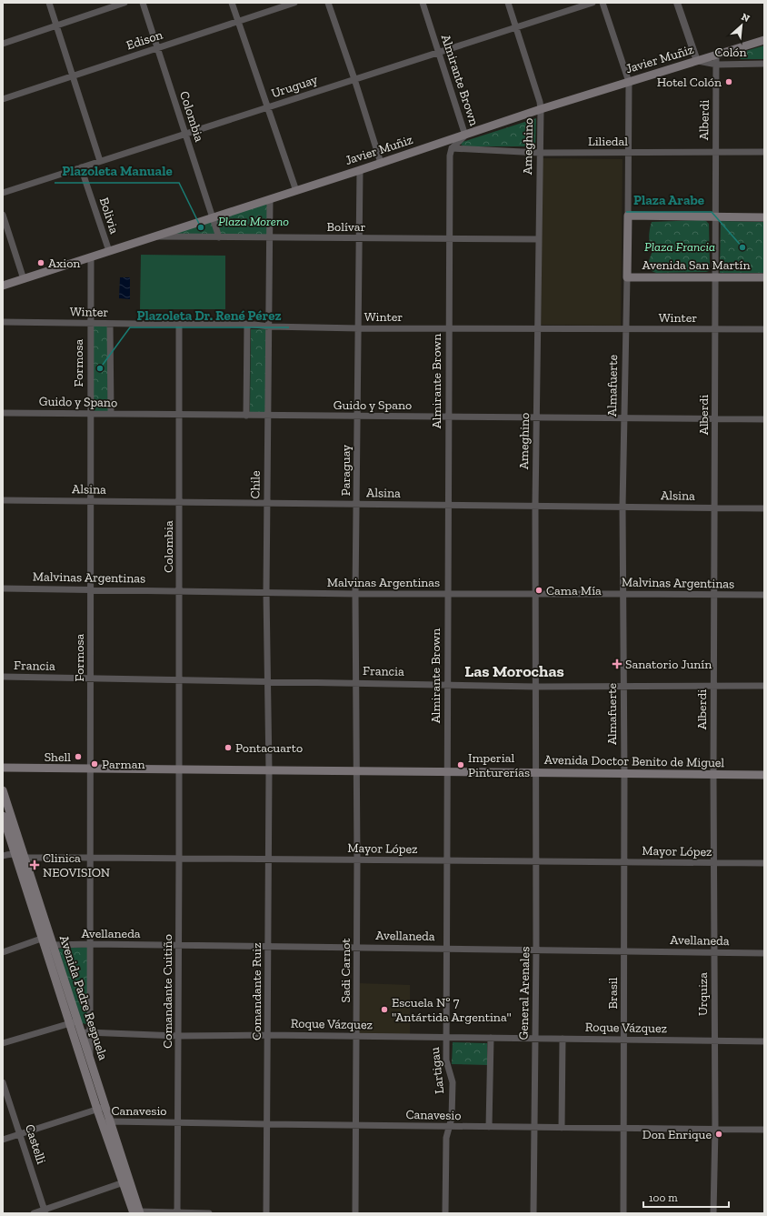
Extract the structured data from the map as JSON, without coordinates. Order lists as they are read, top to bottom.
{
  "streets": {
    "main road": [
      "Javier Muñiz",
      "Avenida San Martín",
      "Almafuerte",
      "Avenida Doctor Benito de Miguel",
      "Avenida Padre Respuela"
    ],
    "street": [
      "Edison",
      "Colón",
      "Almirante Brown",
      "Uruguay",
      "Colombia",
      "Alberdi",
      "Liliedal",
      "Ameghino",
      "Bolivia",
      "Bolívar",
      "Winter",
      "Formosa",
      "Guido y Spano",
      "Paraguay",
      "Chile",
      "Alsina",
      "Malvinas Argentinas",
      "Francia",
      "Mayor López",
      "Avellaneda",
      "Sadi Carnot",
      "Comandante Cuitiño",
      "Comandante Ruiz",
      "General Arenales",
      "Brasil",
      "Urquiza",
      "Roque Vázquez",
      "Lartigau",
      "Canavesio",
      "Castelli"
    ]
  },
  "crossings": [
    ["Edison", "Colombia"],
    ["Colón", "Javier Muñiz"],
    ["Colón", "Alberdi"],
    ["Javier Muñiz", "Almirante Brown"],
    ["Javier Muñiz", "Colombia"],
    ["Javier Muñiz", "Alberdi"],
    ["Javier Muñiz", "Ameghino"],
    ["Javier Muñiz", "Bolivia"],
    ["Javier Muñiz", "Bolívar"],
    ["Javier Muñiz", "Formosa"],
    ["Javier Muñiz", "Almafuerte"],
    ["Javier Muñiz", "Paraguay"],
    ["Javier Muñiz", "Chile"],
    ["Almirante Brown", "Uruguay"],
    ["Almirante Brown", "Liliedal"],
    ["Almirante Brown", "Bolívar"],
    ["Almirante Brown", "Winter"],
    ["Almirante Brown", "Guido y Spano"],
    ["Almirante Brown", "Alsina"],
    ["Almirante Brown", "Malvinas Argentinas"],
    ["Almirante Brown", "Francia"],
    ["Almirante Brown", "Avenida Doctor Benito de Miguel"],
    ["Almirante Brown", "Lartigau"],
    ["Uruguay", "Colombia"],
    ["Uruguay", "Ameghino"],
    ["Uruguay", "Bolivia"],
    ["Colombia", "Bolívar"],
    ["Colombia", "Winter"],
    ["Colombia", "Guido y Spano"],
    ["Colombia", "Alsina"],
    ["Colombia", "Malvinas Argentinas"],
    ["Colombia", "Francia"],
    ["Colombia", "Avenida Doctor Benito de Miguel"],
    ["Colombia", "Comandante Cuitiño"],
    ["Alberdi", "Liliedal"],
    ["Alberdi", "Avenida San Martín"],
    ["Alberdi", "Winter"],
    ["Alberdi", "Guido y Spano"],
    ["Alberdi", "Alsina"],
    ["Alberdi", "Malvinas Argentinas"],
    ["Alberdi", "Francia"],
    ["Alberdi", "Avenida Doctor Benito de Miguel"],
    ["Alberdi", "Urquiza"],
    ["Liliedal", "Ameghino"],
    ["Liliedal", "Almafuerte"],
    ["Ameghino", "Bolívar"],
    ["Ameghino", "Winter"],
    ["Ameghino", "Guido y Spano"],
    ["Ameghino", "Alsina"],
    ["Ameghino", "Malvinas Argentinas"],
    ["Ameghino", "Francia"],
    ["Ameghino", "Avenida Doctor Benito de Miguel"],
    ["Ameghino", "General Arenales"],
    ["Bolívar", "Paraguay"],
    ["Bolívar", "Chile"],
    ["Avenida San Martín", "Almafuerte"],
    ["Winter", "Formosa"],
    ["Winter", "Almafuerte"],
    ["Winter", "Paraguay"],
    ["Winter", "Chile"],
    ["Formosa", "Guido y Spano"],
    ["Formosa", "Alsina"],
    ["Formosa", "Malvinas Argentinas"],
    ["Formosa", "Francia"],
    ["Formosa", "Avenida Doctor Benito de Miguel"],
    ["Formosa", "Mayor López"],
    ["Formosa", "Avellaneda"],
    ["Formosa", "Avenida Padre Respuela"],
    ["Formosa", "Roque Vázquez"],
    ["Almafuerte", "Guido y Spano"],
    ["Almafuerte", "Alsina"],
    ["Almafuerte", "Malvinas Argentinas"],
    ["Almafuerte", "Francia"],
    ["Almafuerte", "Avenida Doctor Benito de Miguel"],
    ["Almafuerte", "Brasil"],
    ["Guido y Spano", "Paraguay"],
    ["Guido y Spano", "Chile"],
    ["Paraguay", "Alsina"],
    ["Paraguay", "Malvinas Argentinas"],
    ["Paraguay", "Francia"],
    ["Paraguay", "Avenida Doctor Benito de Miguel"],
    ["Paraguay", "Sadi Carnot"],
    ["Chile", "Alsina"],
    ["Chile", "Malvinas Argentinas"],
    ["Chile", "Francia"],
    ["Chile", "Avenida Doctor Benito de Miguel"],
    ["Chile", "Comandante Ruiz"],
    ["Avenida Doctor Benito de Miguel", "Sadi Carnot"],
    ["Avenida Doctor Benito de Miguel", "Comandante Cuitiño"],
    ["Avenida Doctor Benito de Miguel", "Comandante Ruiz"],
    ["Avenida Doctor Benito de Miguel", "General Arenales"],
    ["Avenida Doctor Benito de Miguel", "Brasil"],
    ["Avenida Doctor Benito de Miguel", "Urquiza"],
    ["Avenida Doctor Benito de Miguel", "Lartigau"],
    ["Mayor López", "Sadi Carnot"],
    ["Mayor López", "Comandante Cuitiño"],
    ["Mayor López", "Comandante Ruiz"],
    ["Mayor López", "General Arenales"],
    ["Mayor López", "Brasil"],
    ["Mayor López", "Urquiza"],
    ["Mayor López", "Avenida Padre Respuela"],
    ["Mayor López", "Lartigau"],
    ["Avellaneda", "Sadi Carnot"],
    ["Avellaneda", "Comandante Cuitiño"],
    ["Avellaneda", "Comandante Ruiz"],
    ["Avellaneda", "General Arenales"],
    ["Avellaneda", "Brasil"],
    ["Avellaneda", "Urquiza"],
    ["Avellaneda", "Avenida Padre Respuela"],
    ["Avellaneda", "Lartigau"],
    ["Sadi Carnot", "Roque Vázquez"],
    ["Sadi Carnot", "Canavesio"],
    ["Comandante Cuitiño", "Roque Vázquez"],
    ["Comandante Cuitiño", "Canavesio"],
    ["Comandante Ruiz", "Roque Vázquez"],
    ["Comandante Ruiz", "Canavesio"],
    ["General Arenales", "Roque Vázquez"],
    ["General Arenales", "Canavesio"],
    ["Brasil", "Roque Vázquez"],
    ["Brasil", "Canavesio"],
    ["Urquiza", "Roque Vázquez"],
    ["Urquiza", "Canavesio"],
    ["Avenida Padre Respuela", "Roque Vázquez"],
    ["Avenida Padre Respuela", "Canavesio"],
    ["Roque Vázquez", "Lartigau"],
    ["Lartigau", "Canavesio"],
    ["Canavesio", "Castelli"]
  ],
  "districts": ["Las Morochas"],
  "parks": ["Plaza Moreno", "Plaza Francia"],
  "places": {
    "other": [
      "Hotel Colón",
      "Plazoleta Manuale",
      "Plaza Arabe",
      "Axion",
      "Plazoleta Dr. René Pérez",
      "Cama Mía",
      "Pontacuarto",
      "Shell",
      "Parman",
      "Imperial Pinturerías",
      "Escuela Nº 7 \"Antártida Argentina\"",
      "Don Enrique"
    ],
    "health": ["Sanatorio Junín", "Clinica NEOVISION"]
  },
  "scale_bar": "100 m",
  "north": "top right"
}
